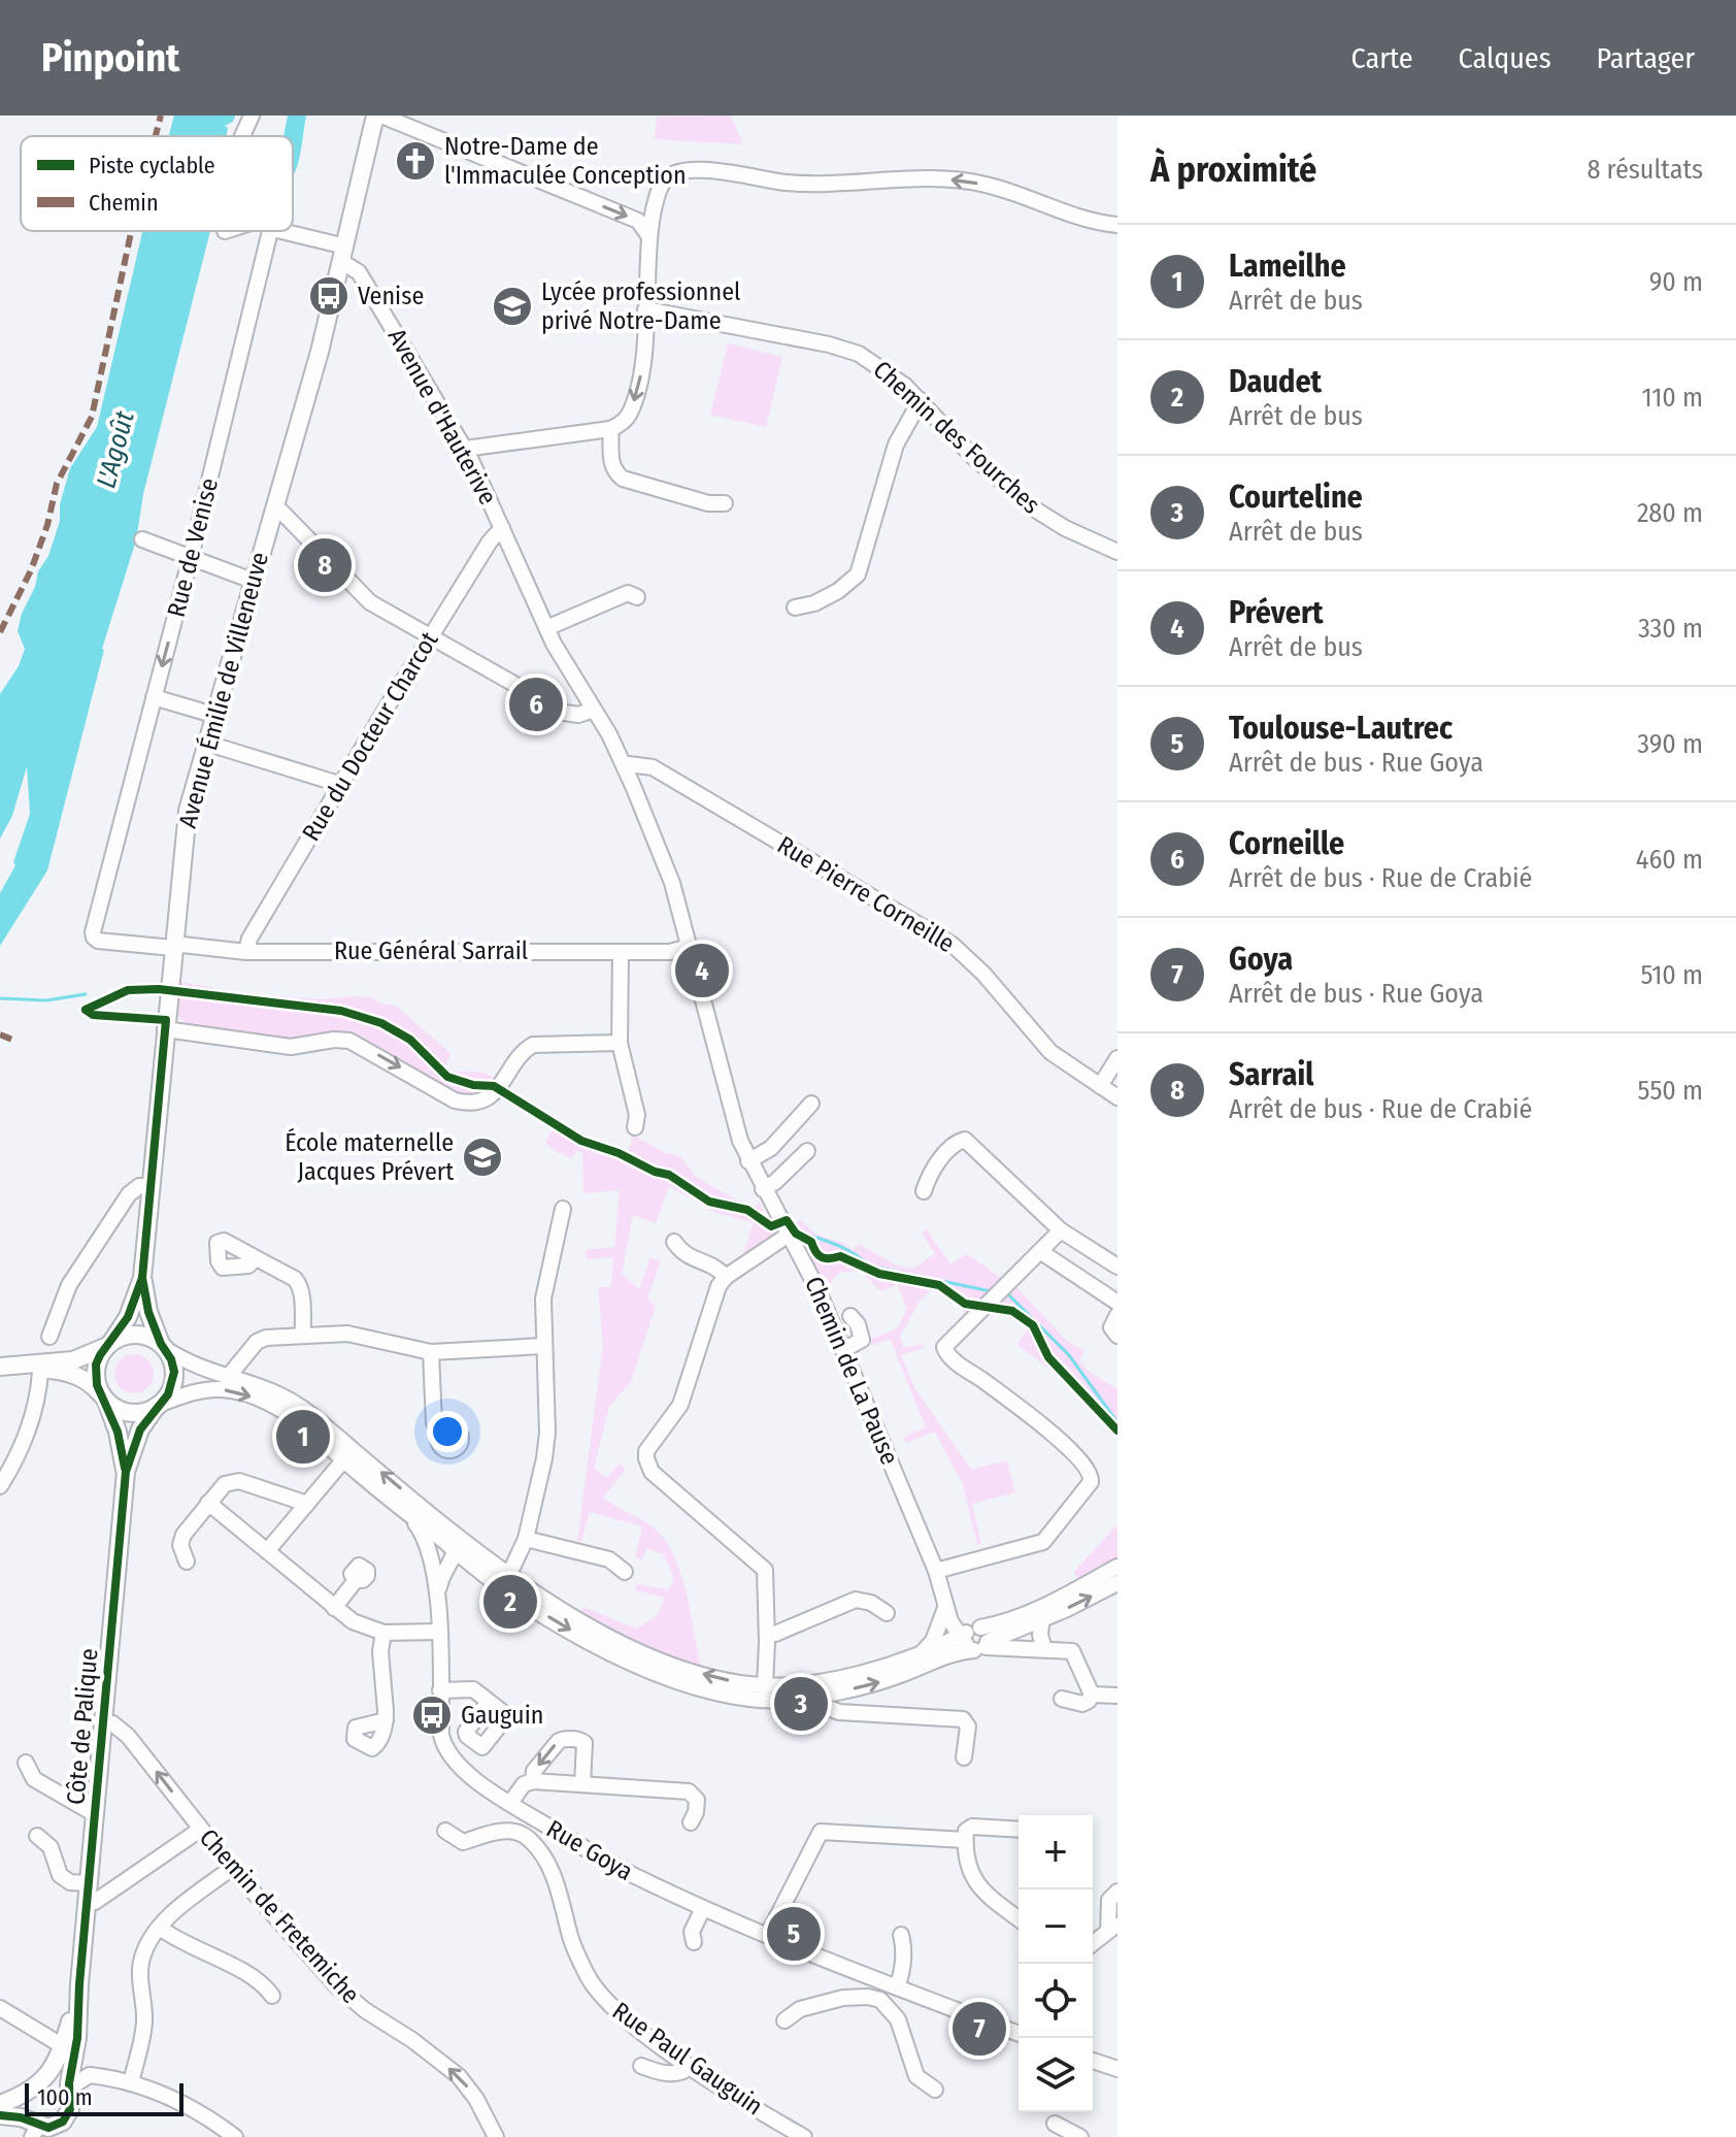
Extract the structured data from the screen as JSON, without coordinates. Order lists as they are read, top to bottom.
{
  "streets": {
    "main road": ["Avenue Émilie de Villeneuve", "Côte de Palique"],
    "street": [
      "Avenue d'Hauterive",
      "Chemin des Fourches",
      "Rue de Venise",
      "Rue du Docteur Charcot",
      "Rue Pierre Corneille",
      "Rue Général Sarrail",
      "Chemin de La Pause",
      "Rue Goya",
      "Chemin de Fretemiche",
      "Rue Paul Gauguin"
    ]
  },
  "crossings": [
    ["Avenue d'Hauterive", "Avenue Émilie de Villeneuve"],
    ["Avenue d'Hauterive", "Rue du Docteur Charcot"],
    ["Avenue d'Hauterive", "Rue Pierre Corneille"],
    ["Avenue d'Hauterive", "Chemin de La Pause"],
    ["Rue de Venise", "Rue Général Sarrail"],
    ["Avenue Émilie de Villeneuve", "Rue Général Sarrail"],
    ["Avenue Émilie de Villeneuve", "Côte de Palique"],
    ["Rue du Docteur Charcot", "Rue Général Sarrail"],
    ["Rue Pierre Corneille", "Chemin de La Pause"],
    ["Rue Général Sarrail", "Chemin de La Pause"],
    ["Côte de Palique", "Chemin de Fretemiche"]
  ],
  "water": ["L'Agoût"],
  "places": {
    "church": ["Notre-Dame de l'Immaculée Conception"],
    "bus stop": ["Venise", "Gauguin"],
    "school or university": ["Lycée professionnel privé Notre-Dame", "École maternelle Jacques Prévert"]
  },
  "legend": ["Piste cyclable", "Chemin"],
  "scale_bar": "100 m",
  "page": {
    "header": "Pinpoint",
    "nav": ["Carte", "Calques", "Partager"],
    "heading": ["À proximité", "8 résultats"],
    "list": [
      {
        "mark": "1",
        "name": "Lameilhe",
        "note": "Arrêt de bus",
        "value": "90 m"
      },
      {
        "mark": "2",
        "name": "Daudet",
        "note": "Arrêt de bus",
        "value": "110 m"
      },
      {
        "mark": "3",
        "name": "Courteline",
        "note": "Arrêt de bus",
        "value": "280 m"
      },
      {
        "mark": "4",
        "name": "Prévert",
        "note": "Arrêt de bus",
        "value": "330 m"
      },
      {
        "mark": "5",
        "name": "Toulouse-Lautrec",
        "note": "Arrêt de bus · Rue Goya",
        "value": "390 m"
      },
      {
        "mark": "6",
        "name": "Corneille",
        "note": "Arrêt de bus · Rue de Crabié",
        "value": "460 m"
      },
      {
        "mark": "7",
        "name": "Goya",
        "note": "Arrêt de bus · Rue Goya",
        "value": "510 m"
      },
      {
        "mark": "8",
        "name": "Sarrail",
        "note": "Arrêt de bus · Rue de Crabié",
        "value": "550 m"
      }
    ],
    "pins": [
      "8",
      "6",
      "4",
      "1",
      "2",
      "3",
      "5",
      "7"
    ],
    "map_buttons": ["+", "−"],
    "scale": "100 m"
  }
}
